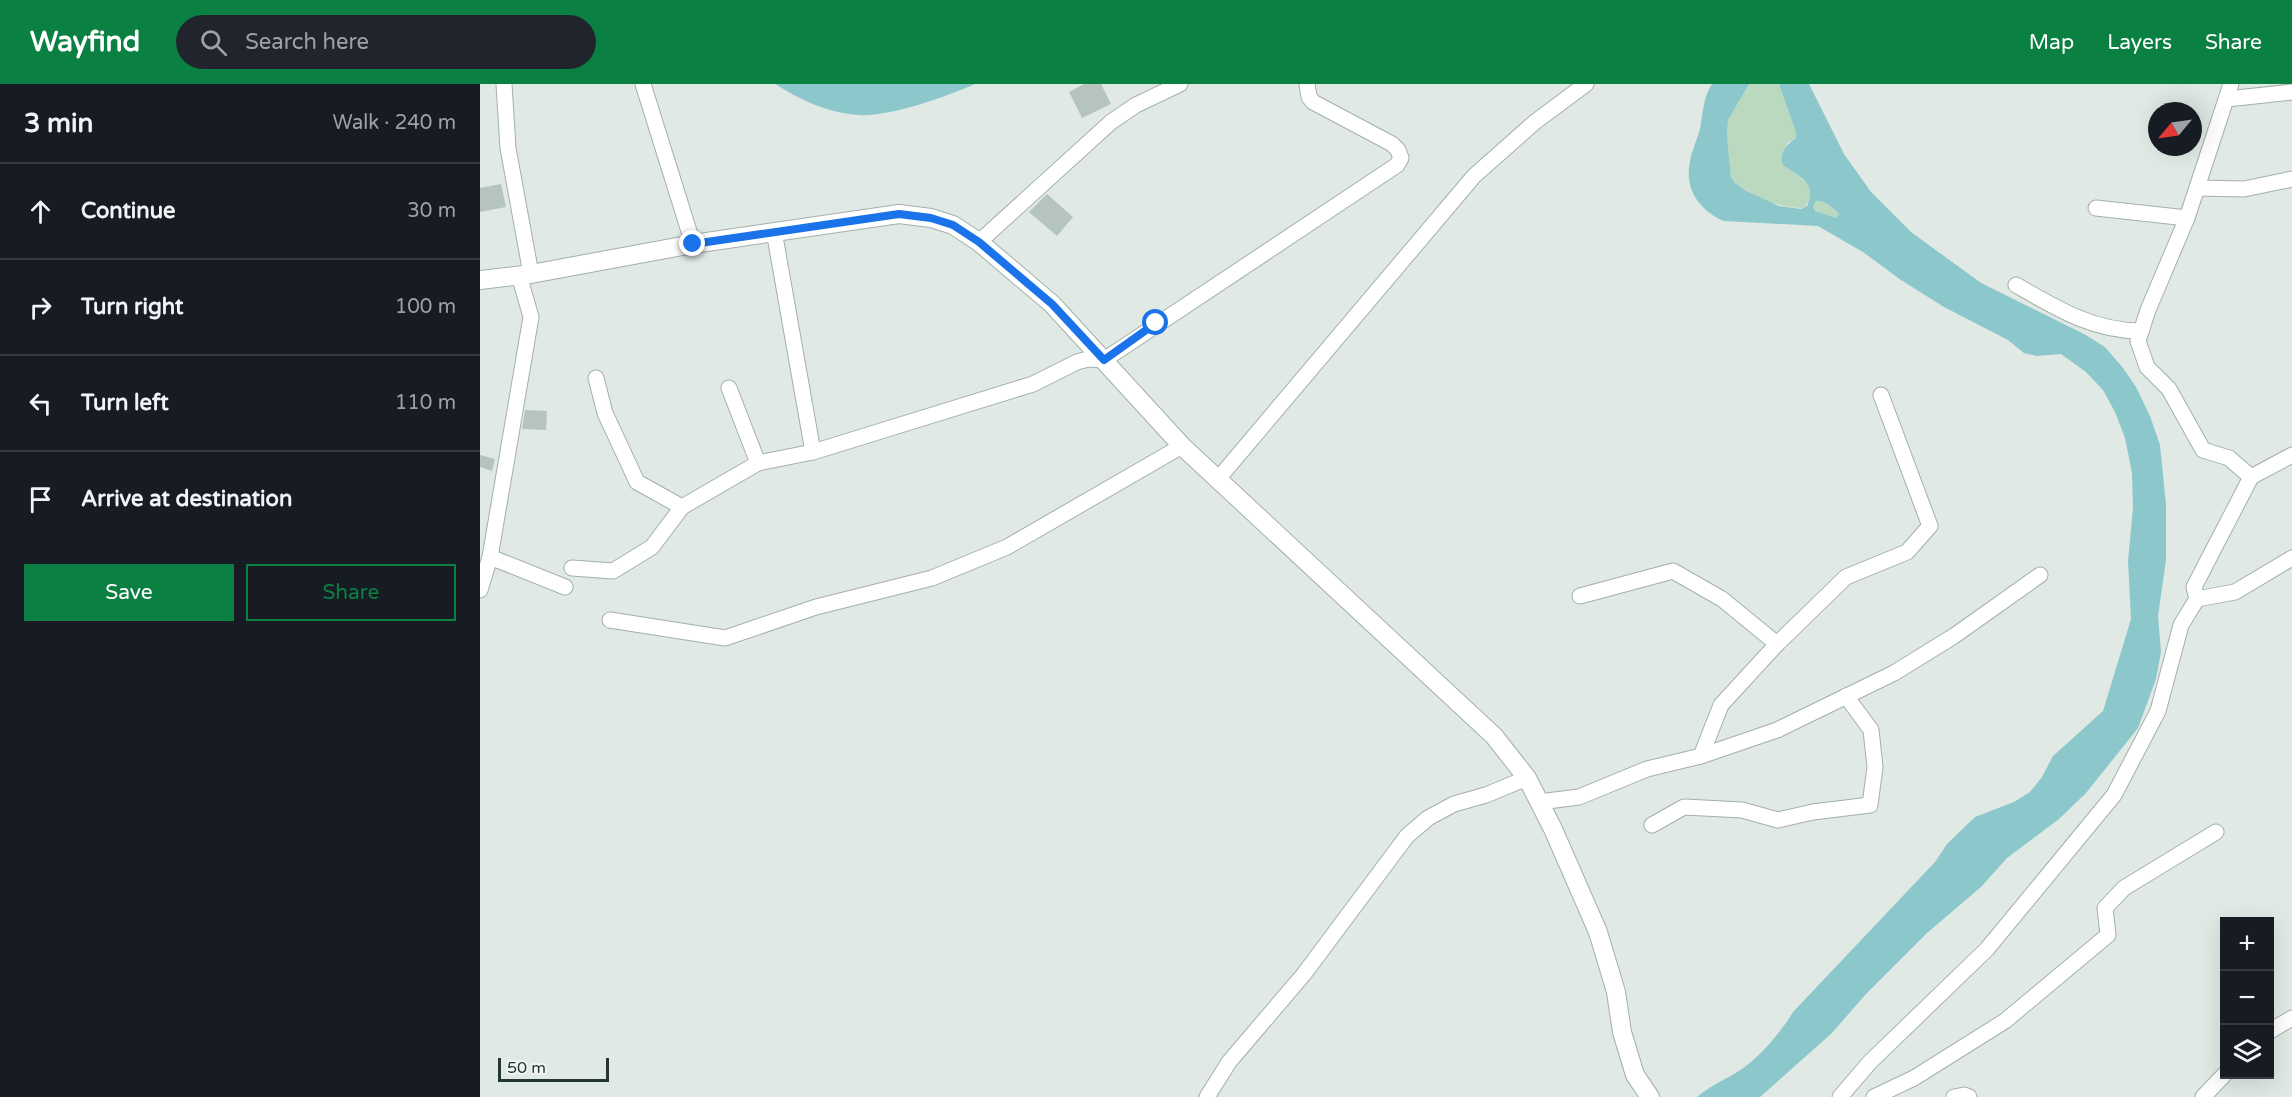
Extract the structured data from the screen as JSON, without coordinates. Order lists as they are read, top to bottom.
{
  "scale_bar": "50 m",
  "north": "bottom left",
  "page": {
    "header": "Wayfind",
    "search": "Search here",
    "nav": ["Map", "Layers", "Share"],
    "heading": ["3 min", "Walk · 240 m"],
    "list": [
      ["Continue", "30 m"],
      ["Turn right", "100 m"],
      ["Turn left", "110 m"],
      "Arrive at destination"
    ],
    "buttons": ["Save", "Share"],
    "map_buttons": ["+", "−"],
    "scale": "50 m"
  }
}
